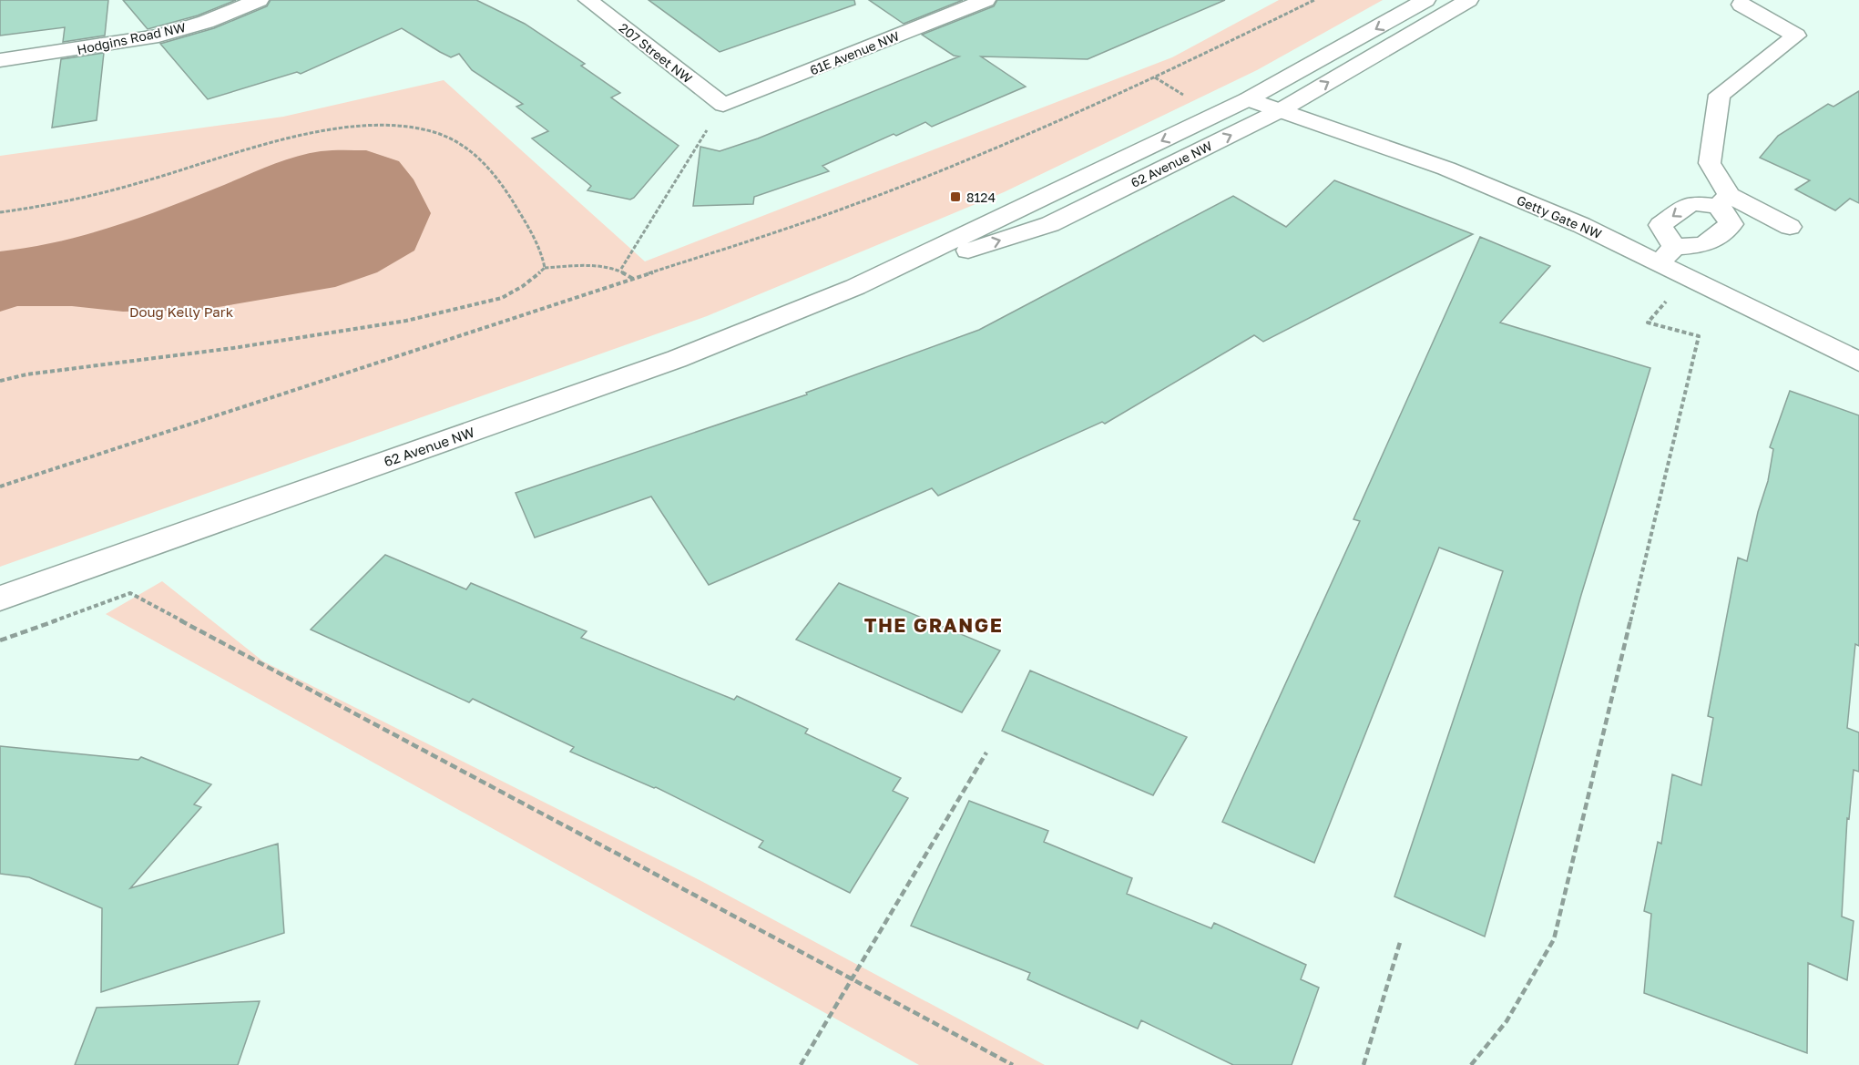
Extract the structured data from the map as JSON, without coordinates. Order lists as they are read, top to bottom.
{
  "streets": {
    "main road": [
      "Hodgins Road NW",
      "207 Street NW",
      "61E Avenue NW",
      "62 Avenue NW",
      "Getty Gate NW"
    ]
  },
  "crossings": [
    ["207 Street NW", "61E Avenue NW"],
    ["62 Avenue NW", "Getty Gate NW"]
  ],
  "districts": ["THE GRANGE"],
  "parks": ["Doug Kelly Park"],
  "places": {
    "transit": ["8124"]
  }
}
